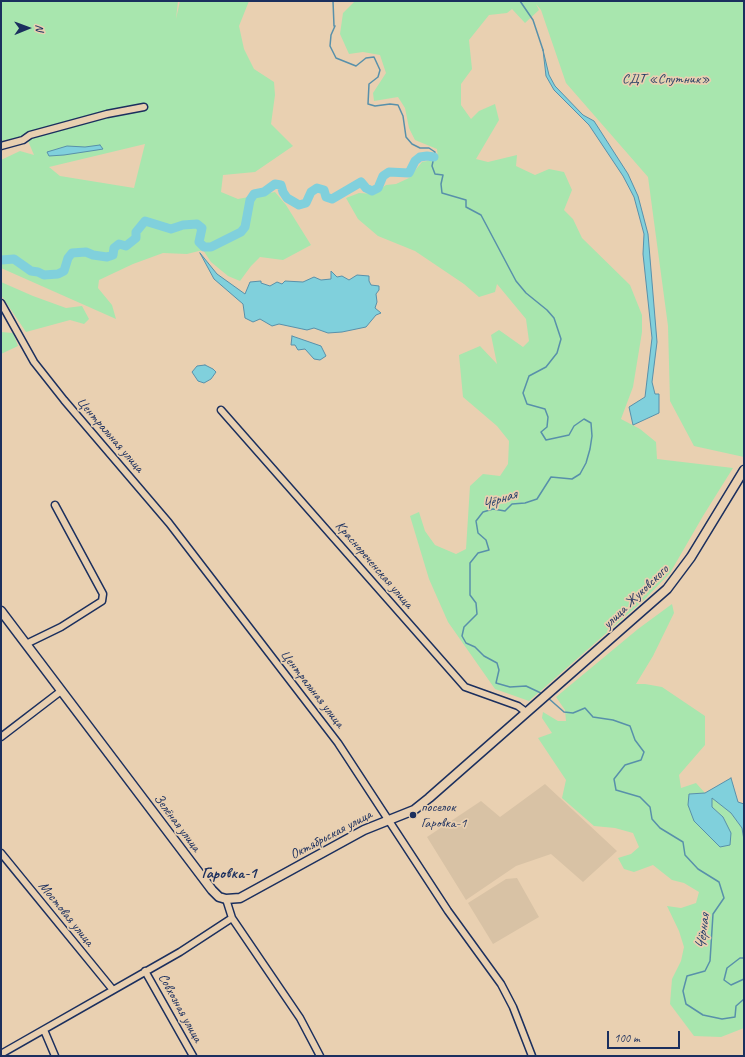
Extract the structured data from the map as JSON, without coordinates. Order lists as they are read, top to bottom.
{
  "streets": {
    "main road": ["улица Жуковского", "Зелёная улица", "Октябрьская улица"],
    "street": [
      "Центральная улица",
      "Краснореченская улица",
      "Мостовая улица",
      "Совхозная улица"
    ]
  },
  "crossings": [
    ["Центральная улица", "Октябрьская улица"],
    ["Краснореченская улица", "Октябрьская улица"],
    ["улица Жуковского", "Октябрьская улица"],
    ["Зелёная улица", "Октябрьская улица"]
  ],
  "districts": ["Гаровка-1"],
  "water": ["Чёрная"],
  "parks": ["СДТ «Спутник»"],
  "places": ["поселок Гаровка-1"],
  "scale_bar": "100 m",
  "north": "right"
}
